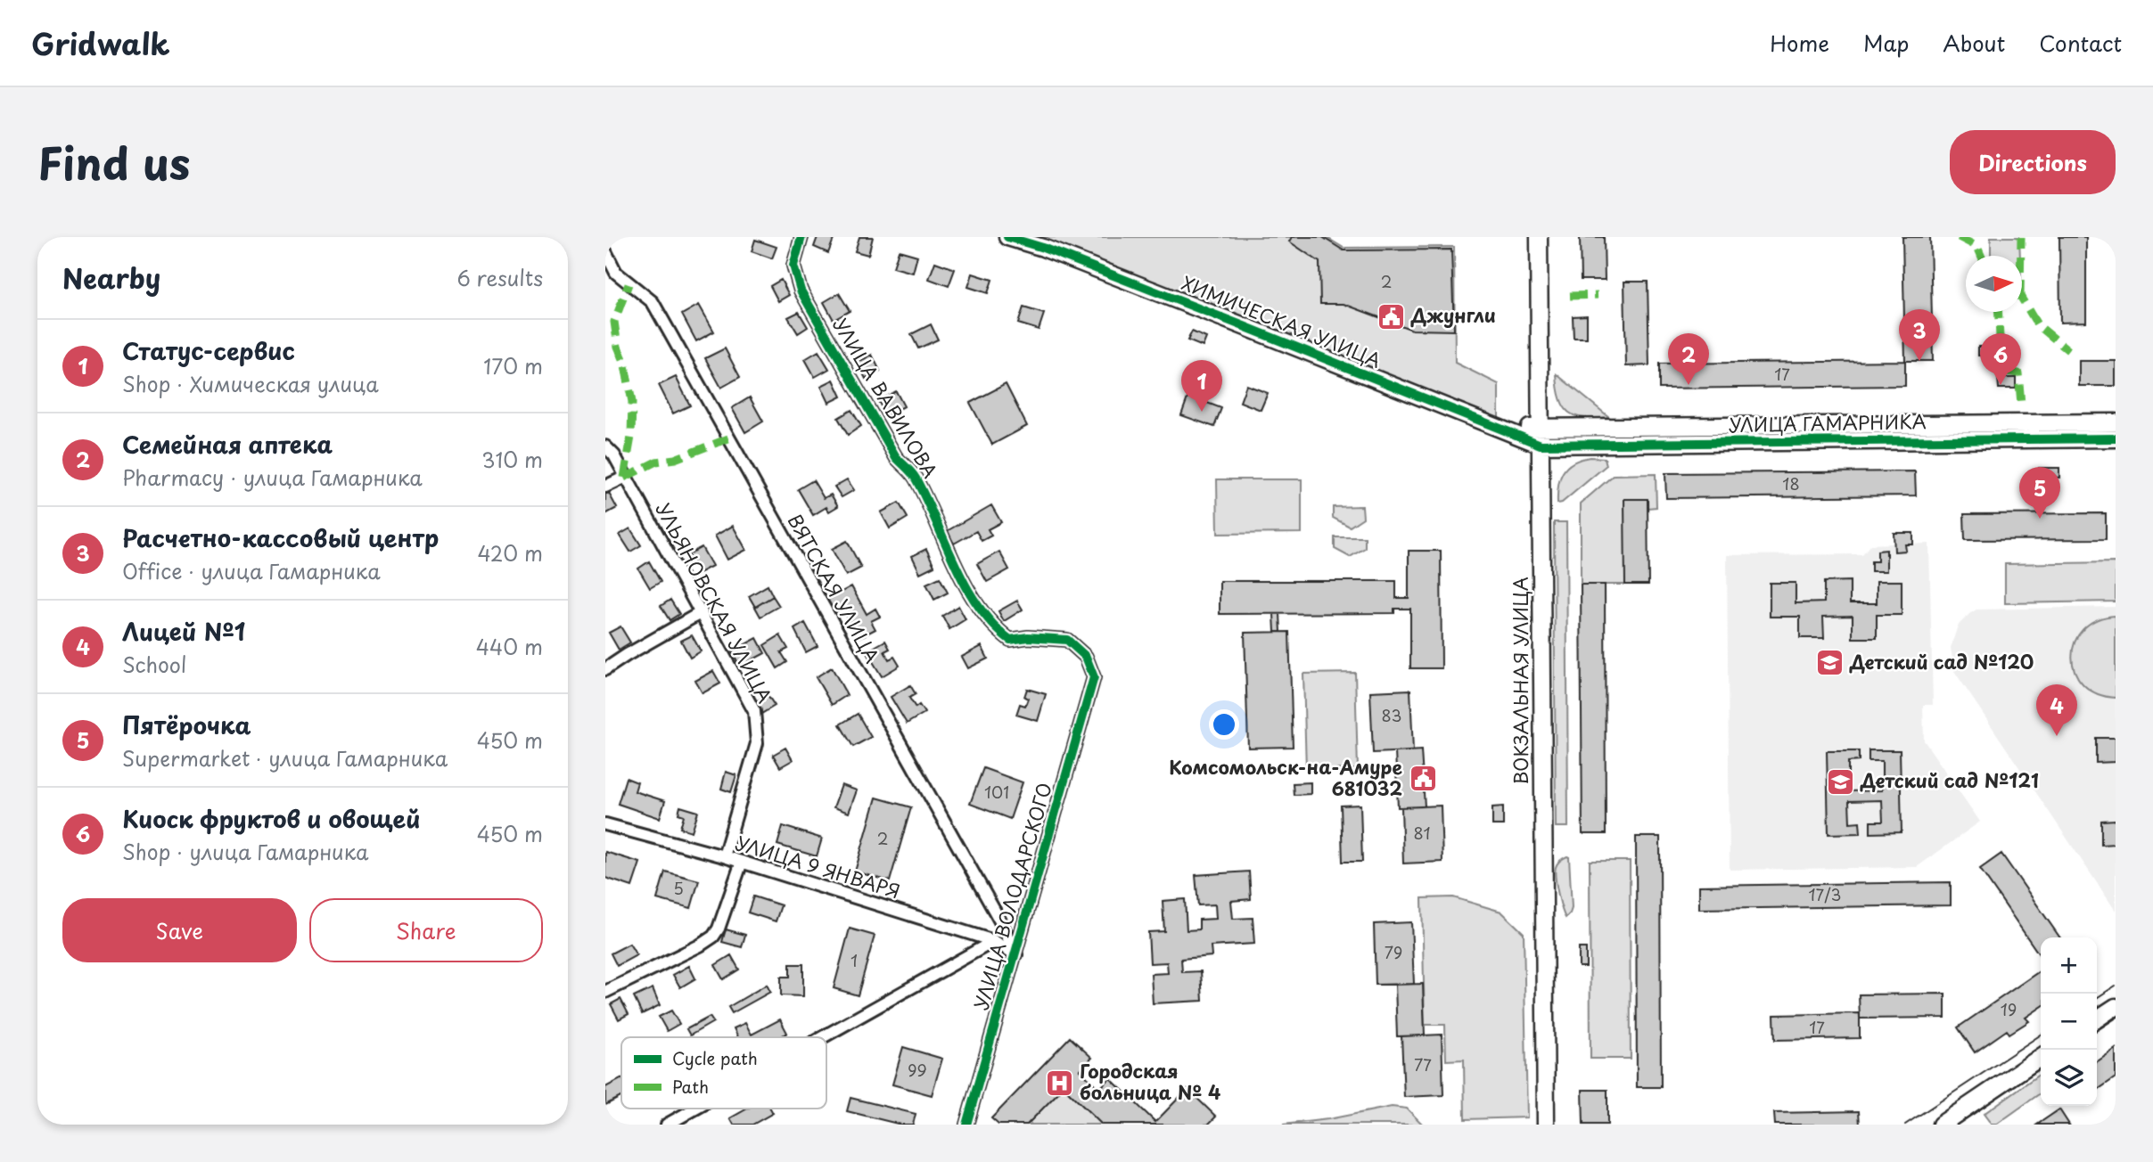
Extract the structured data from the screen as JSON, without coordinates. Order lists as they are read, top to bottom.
{
  "streets": {
    "street": [
      "ХИМИЧЕСКАЯ УЛИЦА",
      "УЛИЦА ВАВИЛОВА",
      "УЛИЦА ГАМАРНИКА",
      "ВЯТСКАЯ УЛИЦА",
      "УЛЬЯНОВСКАЯ УЛИЦА",
      "ВОКЗАЛЬНАЯ УЛИЦА",
      "УЛИЦА 9 ЯНВАРЯ",
      "УЛИЦА ВОЛОДАРСКОГО"
    ]
  },
  "crossings": [
    ["ХИМИЧЕСКАЯ УЛИЦА", "УЛИЦА ГАМАРНИКА"],
    ["ХИМИЧЕСКАЯ УЛИЦА", "ВОКЗАЛЬНАЯ УЛИЦА"],
    ["УЛИЦА ВАВИЛОВА", "УЛИЦА ВОЛОДАРСКОГО"],
    ["УЛИЦА ГАМАРНИКА", "ВОКЗАЛЬНАЯ УЛИЦА"],
    ["ВЯТСКАЯ УЛИЦА", "УЛИЦА 9 ЯНВАРЯ"],
    ["ВЯТСКАЯ УЛИЦА", "УЛИЦА ВОЛОДАРСКОГО"],
    ["УЛЬЯНОВСКАЯ УЛИЦА", "УЛИЦА 9 ЯНВАРЯ"],
    ["УЛИЦА 9 ЯНВАРЯ", "УЛИЦА ВОЛОДАРСКОГО"]
  ],
  "places": {
    "public building": ["Джунгли", "Комсомольск-на-Амуре 681032"],
    "school or university": ["Детский сад №120", "Детский сад №121"],
    "hospital": ["Городская больница № 4"]
  },
  "house_numbers": [
    "2",
    "17",
    "18",
    "83",
    "101",
    "81",
    "2",
    "5",
    "17/3",
    "79",
    "1",
    "19",
    "17",
    "77",
    "99"
  ],
  "legend": ["Cycle path", "Path"],
  "north": "right",
  "page": {
    "header": "Gridwalk",
    "nav": [
      "Home",
      "Map",
      "About",
      "Contact"
    ],
    "title": "Find us",
    "buttons": [
      "Directions",
      ["Save", "Share"]
    ],
    "heading": ["Nearby", "6 results"],
    "pins": [
      "3",
      "2",
      "6",
      "1",
      "5",
      "4"
    ],
    "list": [
      {
        "mark": "1",
        "name": "Статус-сервис",
        "note": "Shop · Химическая улица",
        "value": "170 m"
      },
      {
        "mark": "2",
        "name": "Семейная аптека",
        "note": "Pharmacy · улица Гамарника",
        "value": "310 m"
      },
      {
        "mark": "3",
        "name": "Расчетно-кассовый центр",
        "note": "Office · улица Гамарника",
        "value": "420 m"
      },
      {
        "mark": "4",
        "name": "Лицей №1",
        "note": "School",
        "value": "440 m"
      },
      {
        "mark": "5",
        "name": "Пятёрочка",
        "note": "Supermarket · улица Гамарника",
        "value": "450 m"
      },
      {
        "mark": "6",
        "name": "Киоск фруктов и овощей",
        "note": "Shop · улица Гамарника",
        "value": "450 m"
      }
    ],
    "map_buttons": ["+", "−"]
  }
}
